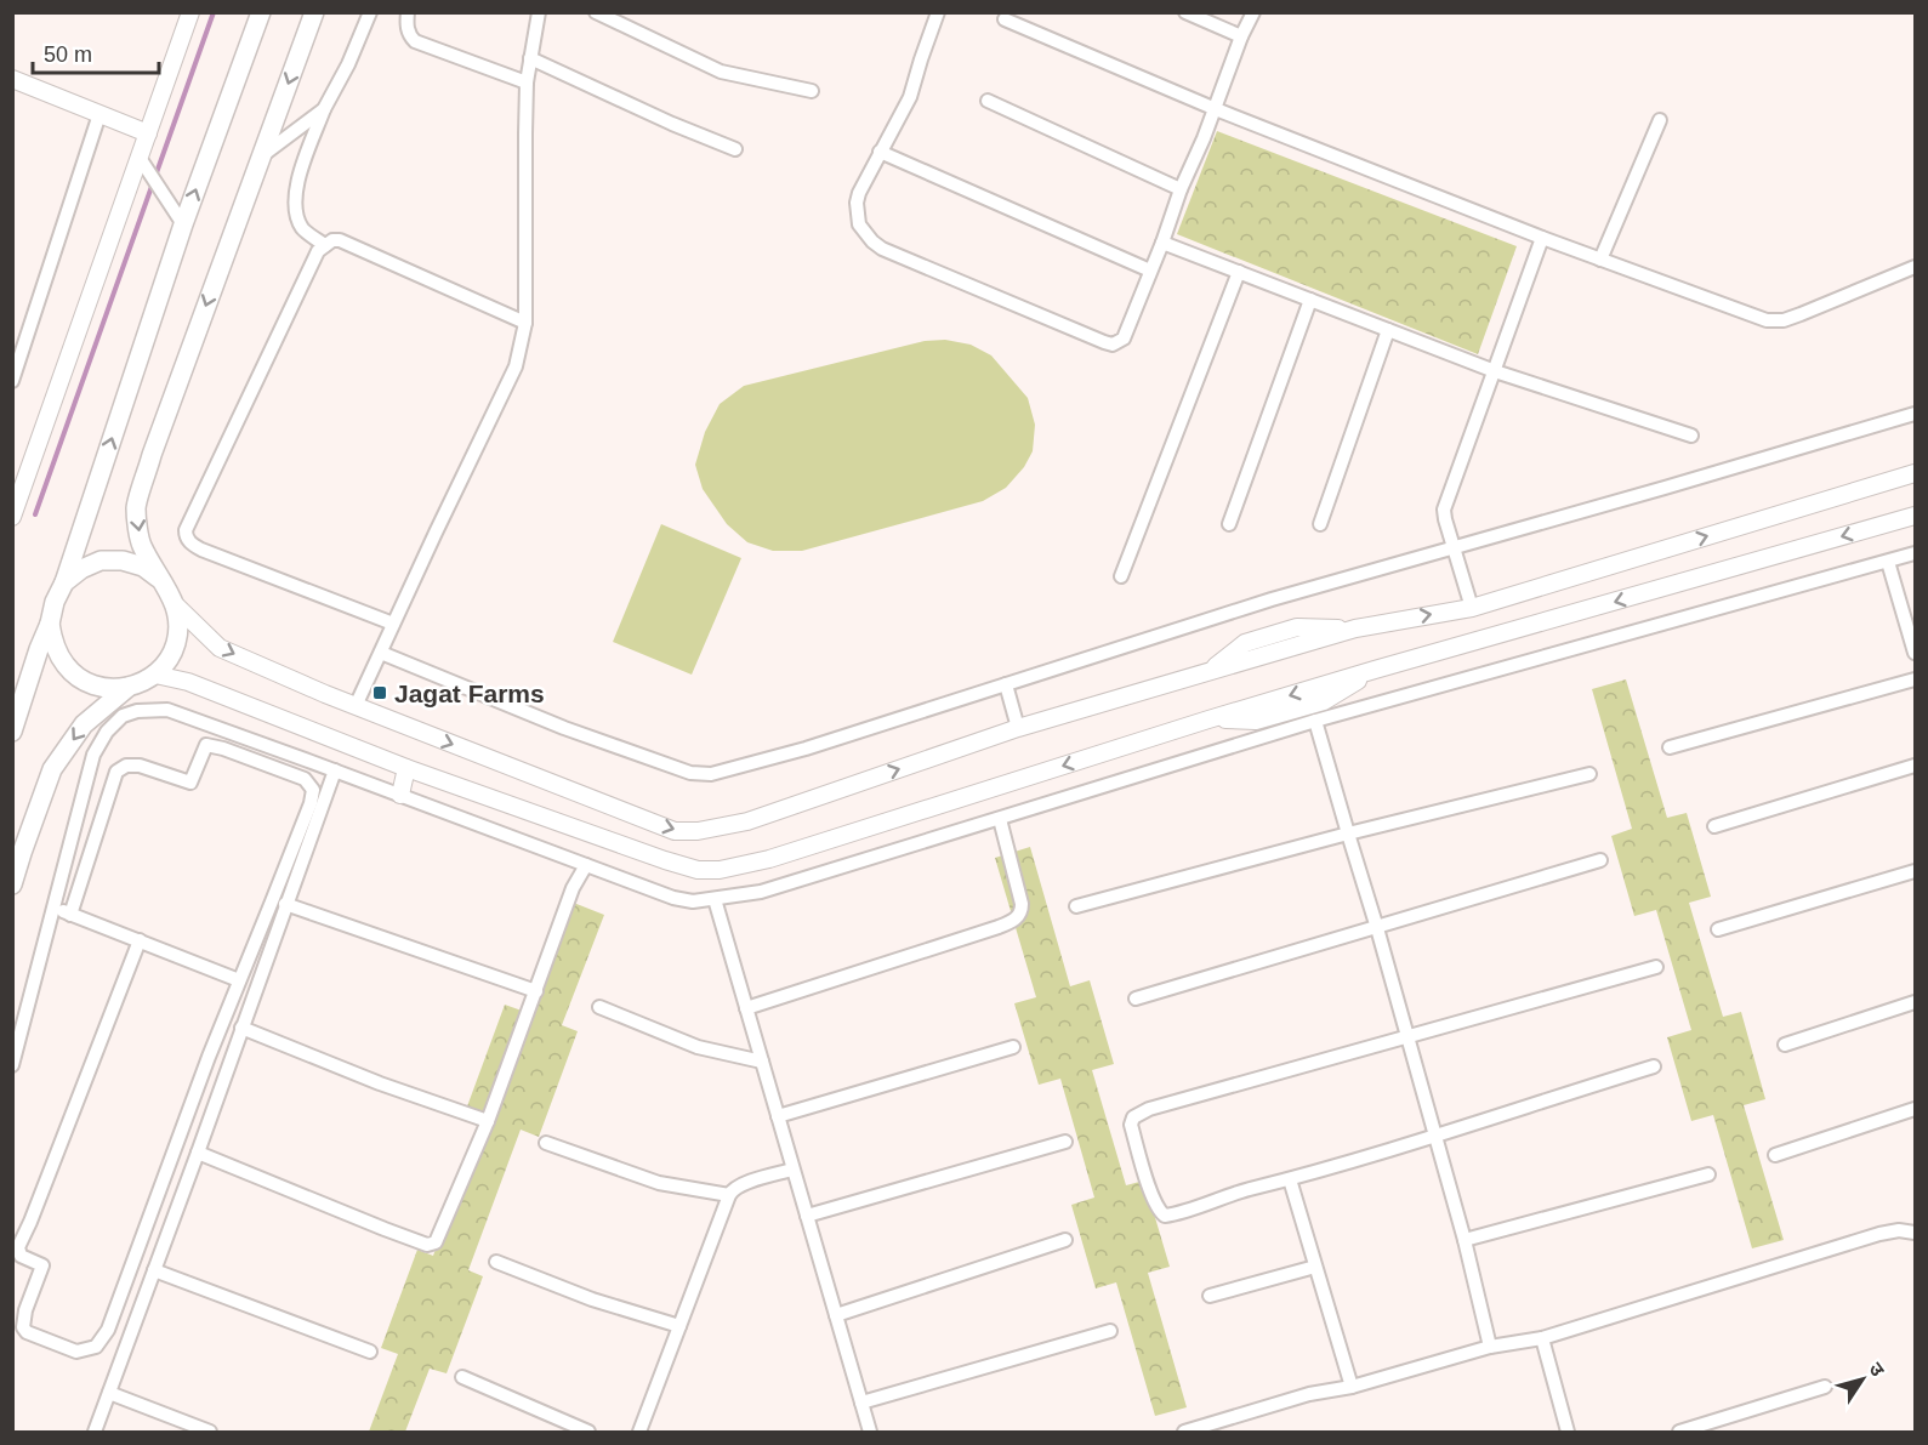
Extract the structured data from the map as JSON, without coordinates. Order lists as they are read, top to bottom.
{
  "places": {
    "transit": ["Jagat Farms"]
  },
  "scale_bar": "50 m",
  "north": "top right"
}
